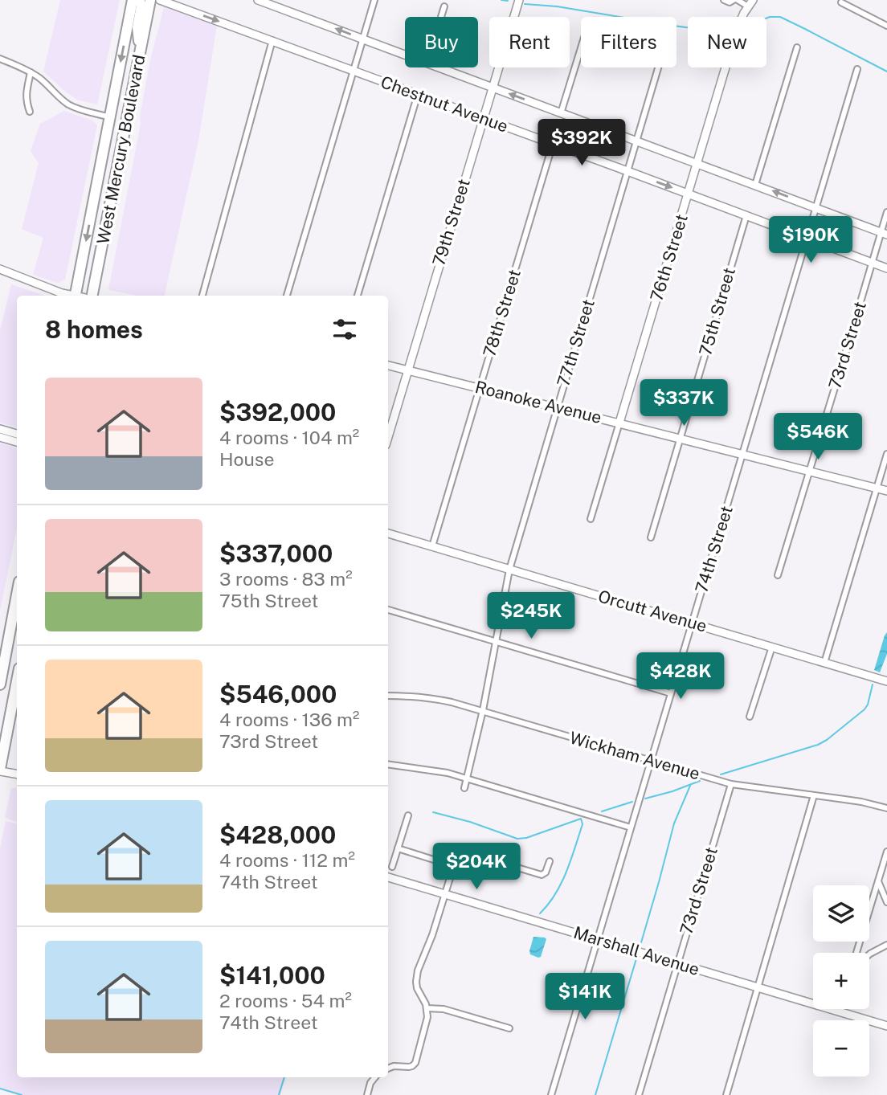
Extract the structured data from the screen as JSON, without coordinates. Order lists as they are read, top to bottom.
{
  "streets": {
    "highway": ["West Mercury Boulevard"],
    "street": [
      "Chestnut Avenue",
      "79th Street",
      "76th Street",
      "75th Street",
      "78th Street",
      "77th Street",
      "73rd Street",
      "Roanoke Avenue",
      "74th Street",
      "Orcutt Avenue",
      "Wickham Avenue",
      "Marshall Avenue"
    ]
  },
  "crossings": [
    ["Chestnut Avenue", "79th Street"],
    ["Chestnut Avenue", "76th Street"],
    ["Chestnut Avenue", "75th Street"],
    ["Chestnut Avenue", "78th Street"],
    ["Chestnut Avenue", "77th Street"],
    ["Chestnut Avenue", "73rd Street"],
    ["Chestnut Avenue", "74th Street"],
    ["79th Street", "Roanoke Avenue"],
    ["76th Street", "Roanoke Avenue"],
    ["75th Street", "Roanoke Avenue"],
    ["78th Street", "Roanoke Avenue"],
    ["78th Street", "Orcutt Avenue"],
    ["77th Street", "Roanoke Avenue"],
    ["77th Street", "Orcutt Avenue"],
    ["77th Street", "Wickham Avenue"],
    ["73rd Street", "Roanoke Avenue"],
    ["73rd Street", "Wickham Avenue"],
    ["73rd Street", "Marshall Avenue"],
    ["Roanoke Avenue", "74th Street"],
    ["74th Street", "Orcutt Avenue"],
    ["74th Street", "Wickham Avenue"],
    ["74th Street", "Marshall Avenue"]
  ],
  "page": {
    "chip": [
      "Buy",
      "Rent",
      "Filters",
      "New"
    ],
    "price": [
      "$392K",
      "$190K",
      "$337K",
      "$546K",
      "$245K",
      "$428K",
      "$204K",
      "$141K"
    ],
    "heading": "8 homes",
    "list": [
      {
        "name": "$392,000",
        "note": "4 rooms · 104 m² · House"
      },
      {
        "name": "$337,000",
        "note": "3 rooms · 83 m² · 75th Street"
      },
      {
        "name": "$546,000",
        "note": "4 rooms · 136 m² · 73rd Street"
      },
      {
        "name": "$428,000",
        "note": "4 rooms · 112 m² · 74th Street"
      },
      {
        "name": "$141,000",
        "note": "2 rooms · 54 m² · 74th Street"
      }
    ],
    "map_buttons": ["+", "−"]
  }
}
